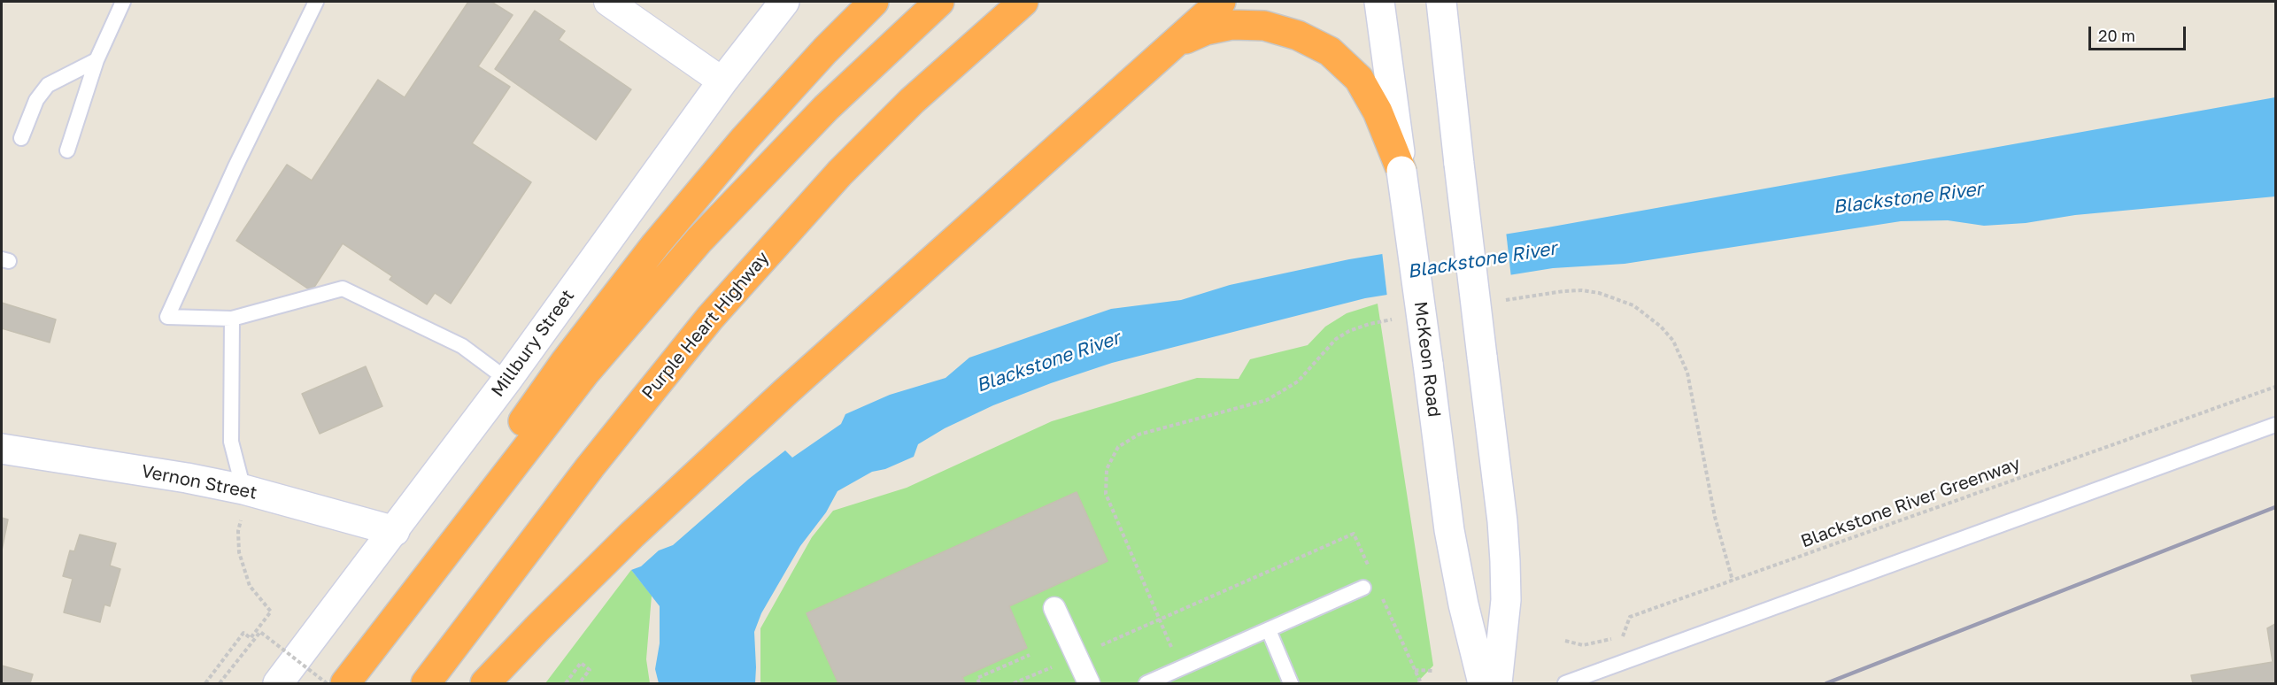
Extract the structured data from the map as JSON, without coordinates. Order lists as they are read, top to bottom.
{
  "streets": {
    "highway": ["Purple Heart Highway"],
    "main road": ["Millbury Street", "McKeon Road", "Vernon Street"],
    "path": ["Blackstone River Greenway"]
  },
  "crossings": [
    ["Millbury Street", "Vernon Street"]
  ],
  "water": ["Blackstone River"],
  "scale_bar": "20 m"
}
